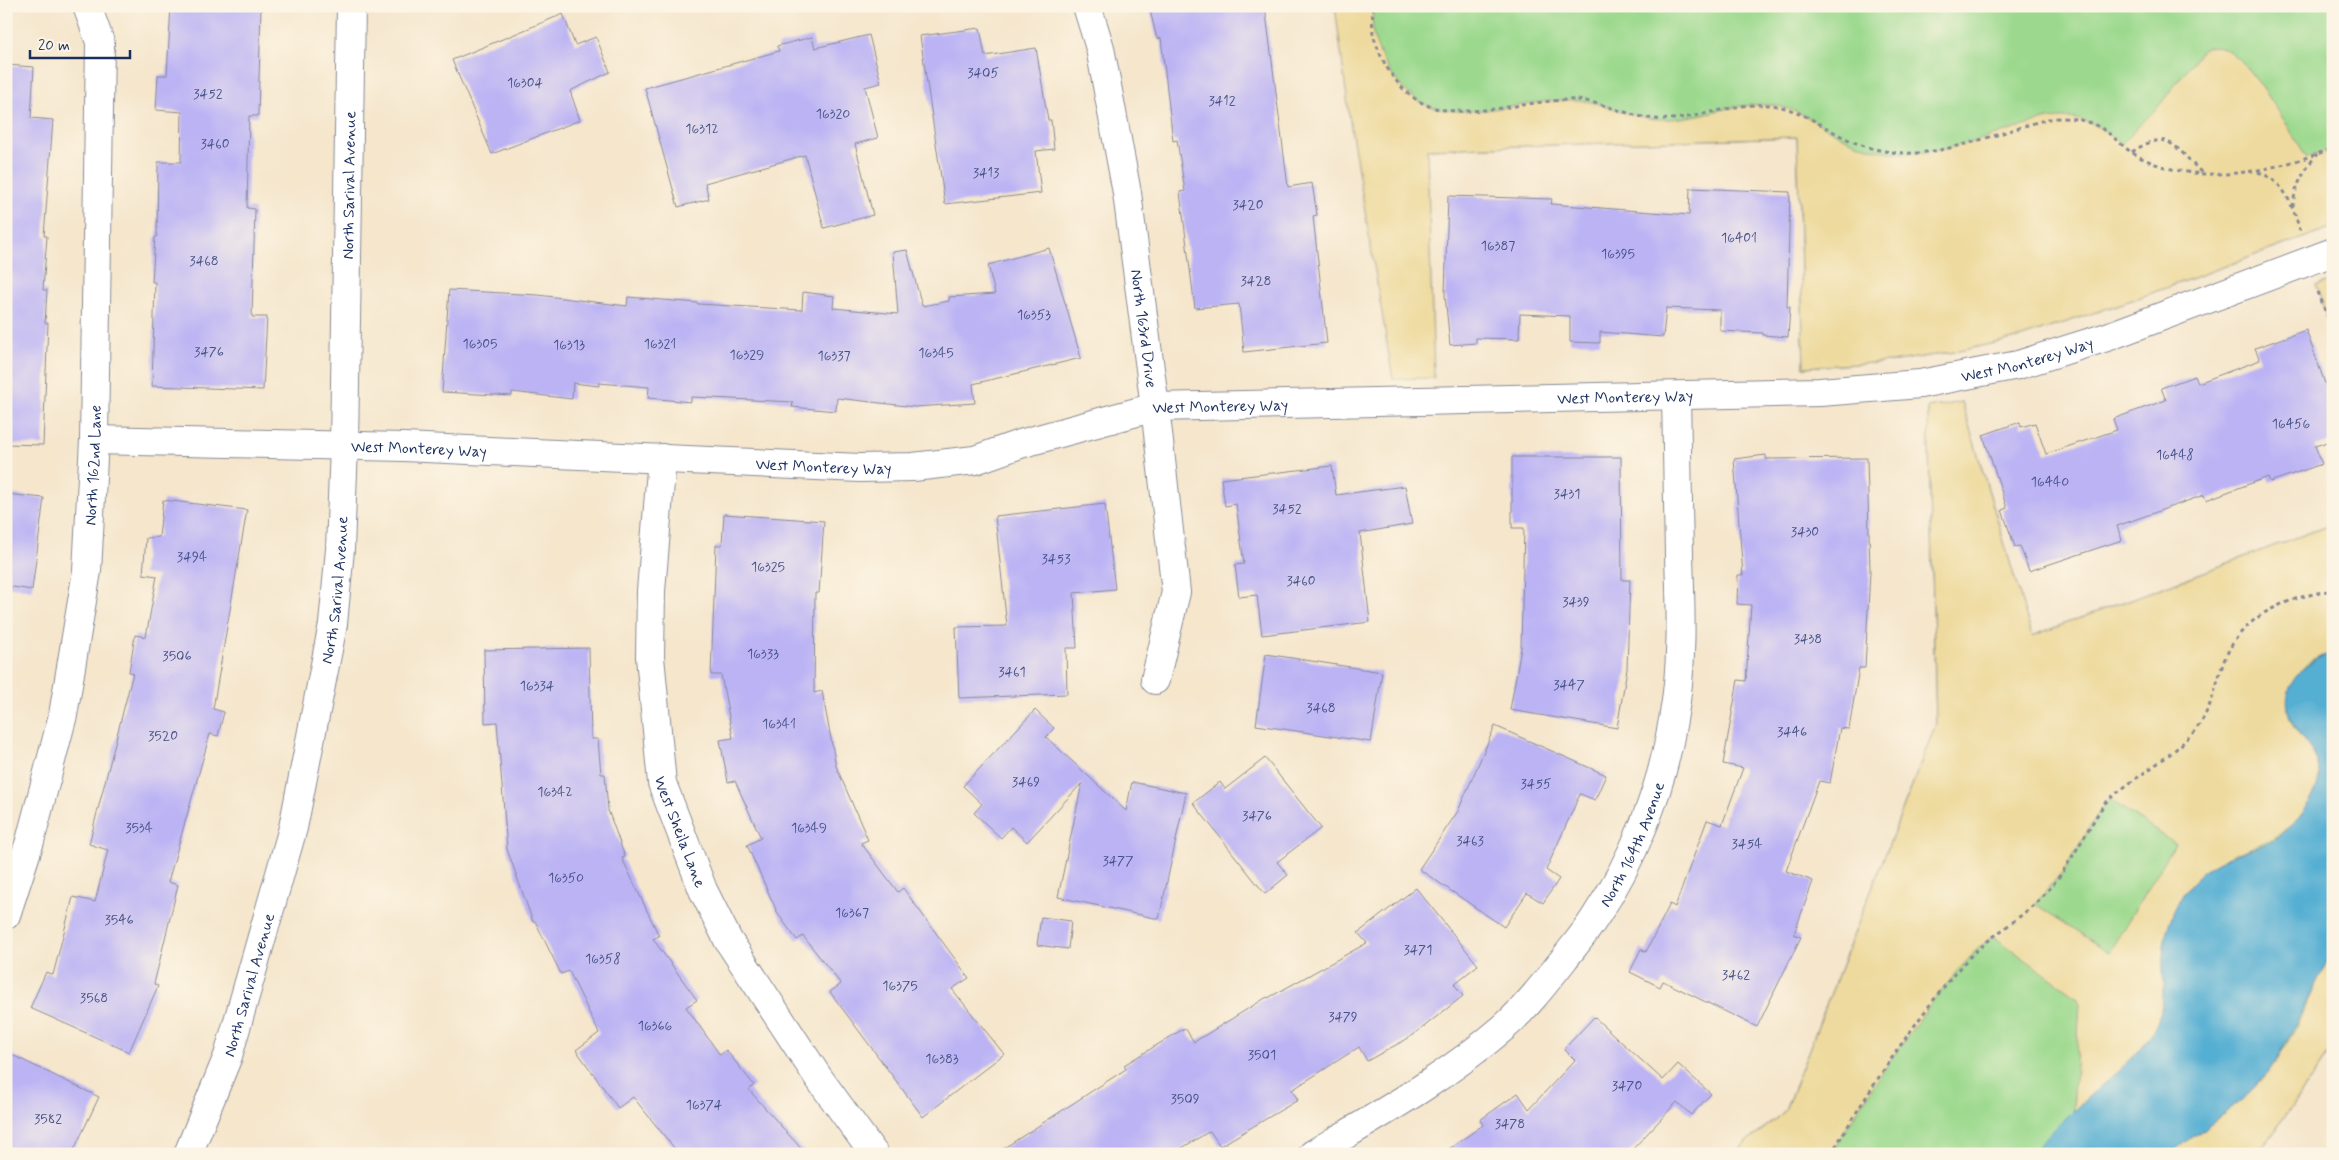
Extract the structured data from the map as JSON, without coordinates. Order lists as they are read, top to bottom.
{
  "streets": {
    "street": [
      "North Sarival Avenue",
      "North 163rd Drive",
      "West Monterey Way",
      "North 162nd Lane",
      "West Sheila Lane",
      "North 164th Avenue"
    ]
  },
  "crossings": [
    ["North Sarival Avenue", "West Monterey Way"],
    ["North 163rd Drive", "West Monterey Way"],
    ["West Monterey Way", "North 162nd Lane"],
    ["West Monterey Way", "West Sheila Lane"],
    ["West Monterey Way", "North 164th Avenue"]
  ],
  "house_numbers": [
    "3405",
    "16304",
    "3452",
    "3412",
    "16320",
    "16312",
    "3460",
    "3413",
    "3420",
    "16401",
    "16387",
    "16395",
    "3468",
    "3428",
    "16353",
    "16305",
    "16321",
    "16313",
    "3476",
    "16345",
    "16329",
    "16337",
    "16456",
    "16448",
    "16440",
    "3431",
    "3452",
    "3430",
    "3494",
    "3453",
    "16325",
    "3460",
    "3439",
    "3438",
    "16333",
    "3506",
    "3461",
    "3447",
    "16334",
    "3468",
    "16341",
    "3446",
    "3520",
    "3469",
    "3455",
    "16342",
    "3476",
    "3534",
    "16349",
    "3463",
    "3454",
    "3477",
    "16350",
    "16367",
    "3546",
    "3471",
    "16358",
    "3462",
    "16375",
    "3568",
    "3479",
    "16366",
    "3501",
    "16383",
    "3470",
    "3509",
    "16374",
    "3582",
    "3478"
  ],
  "scale_bar": "20 m"
}
